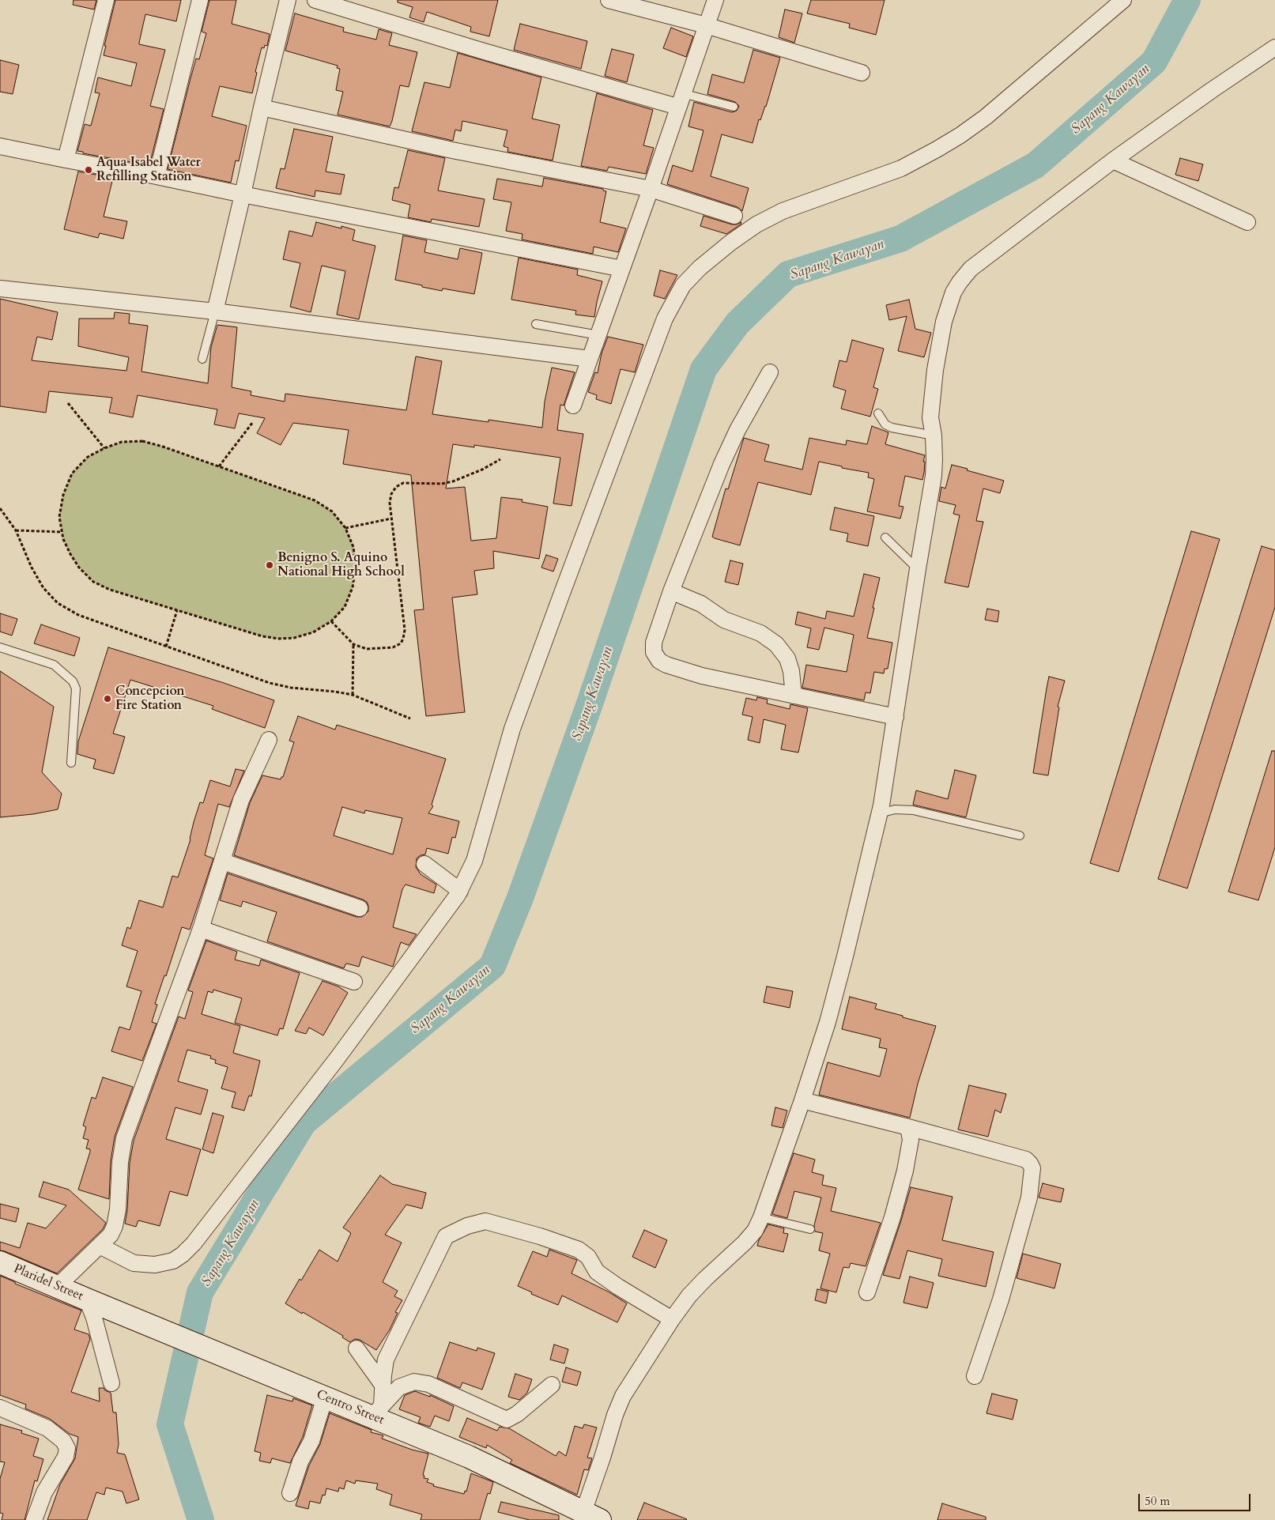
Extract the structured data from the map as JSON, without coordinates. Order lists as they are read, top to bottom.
{
  "streets": {
    "street": ["Plaridel Street", "Centro Street"]
  },
  "crossings": [
    ["Plaridel Street", "Centro Street"]
  ],
  "water": ["Sapang Kawayan"],
  "places": ["Aqua Isabel Water Refilling Station", "Benigno S. Aquino National High School", "Concepcion Fire Station"],
  "scale_bar": "50 m"
}
